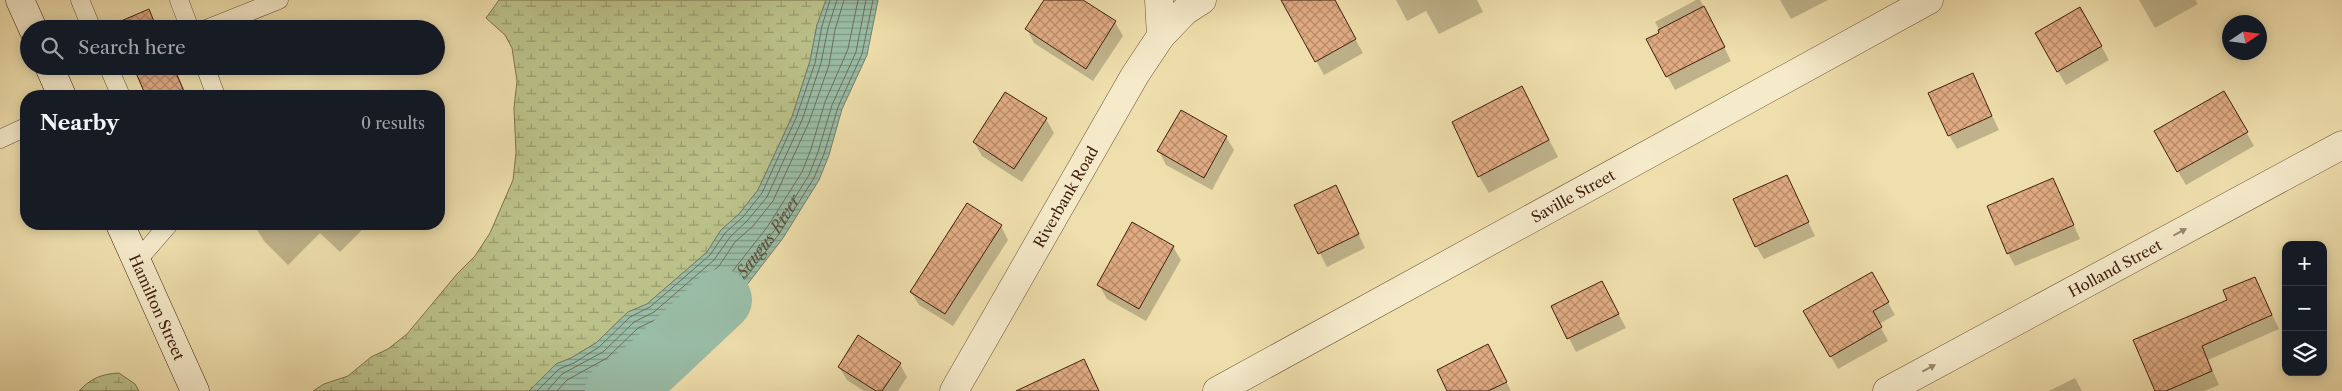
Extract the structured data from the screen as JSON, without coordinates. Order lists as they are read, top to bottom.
{
  "streets": {
    "street": [
      "Saville Street",
      "Riverbank Road",
      "Holland Street",
      "Hamilton Street"
    ]
  },
  "one_way": ["Holland Street"],
  "water": ["Saugus River"],
  "north": "right",
  "page": {
    "search": "Search here",
    "heading": ["Nearby", "0 results"],
    "map_buttons": ["+", "−"]
  }
}
